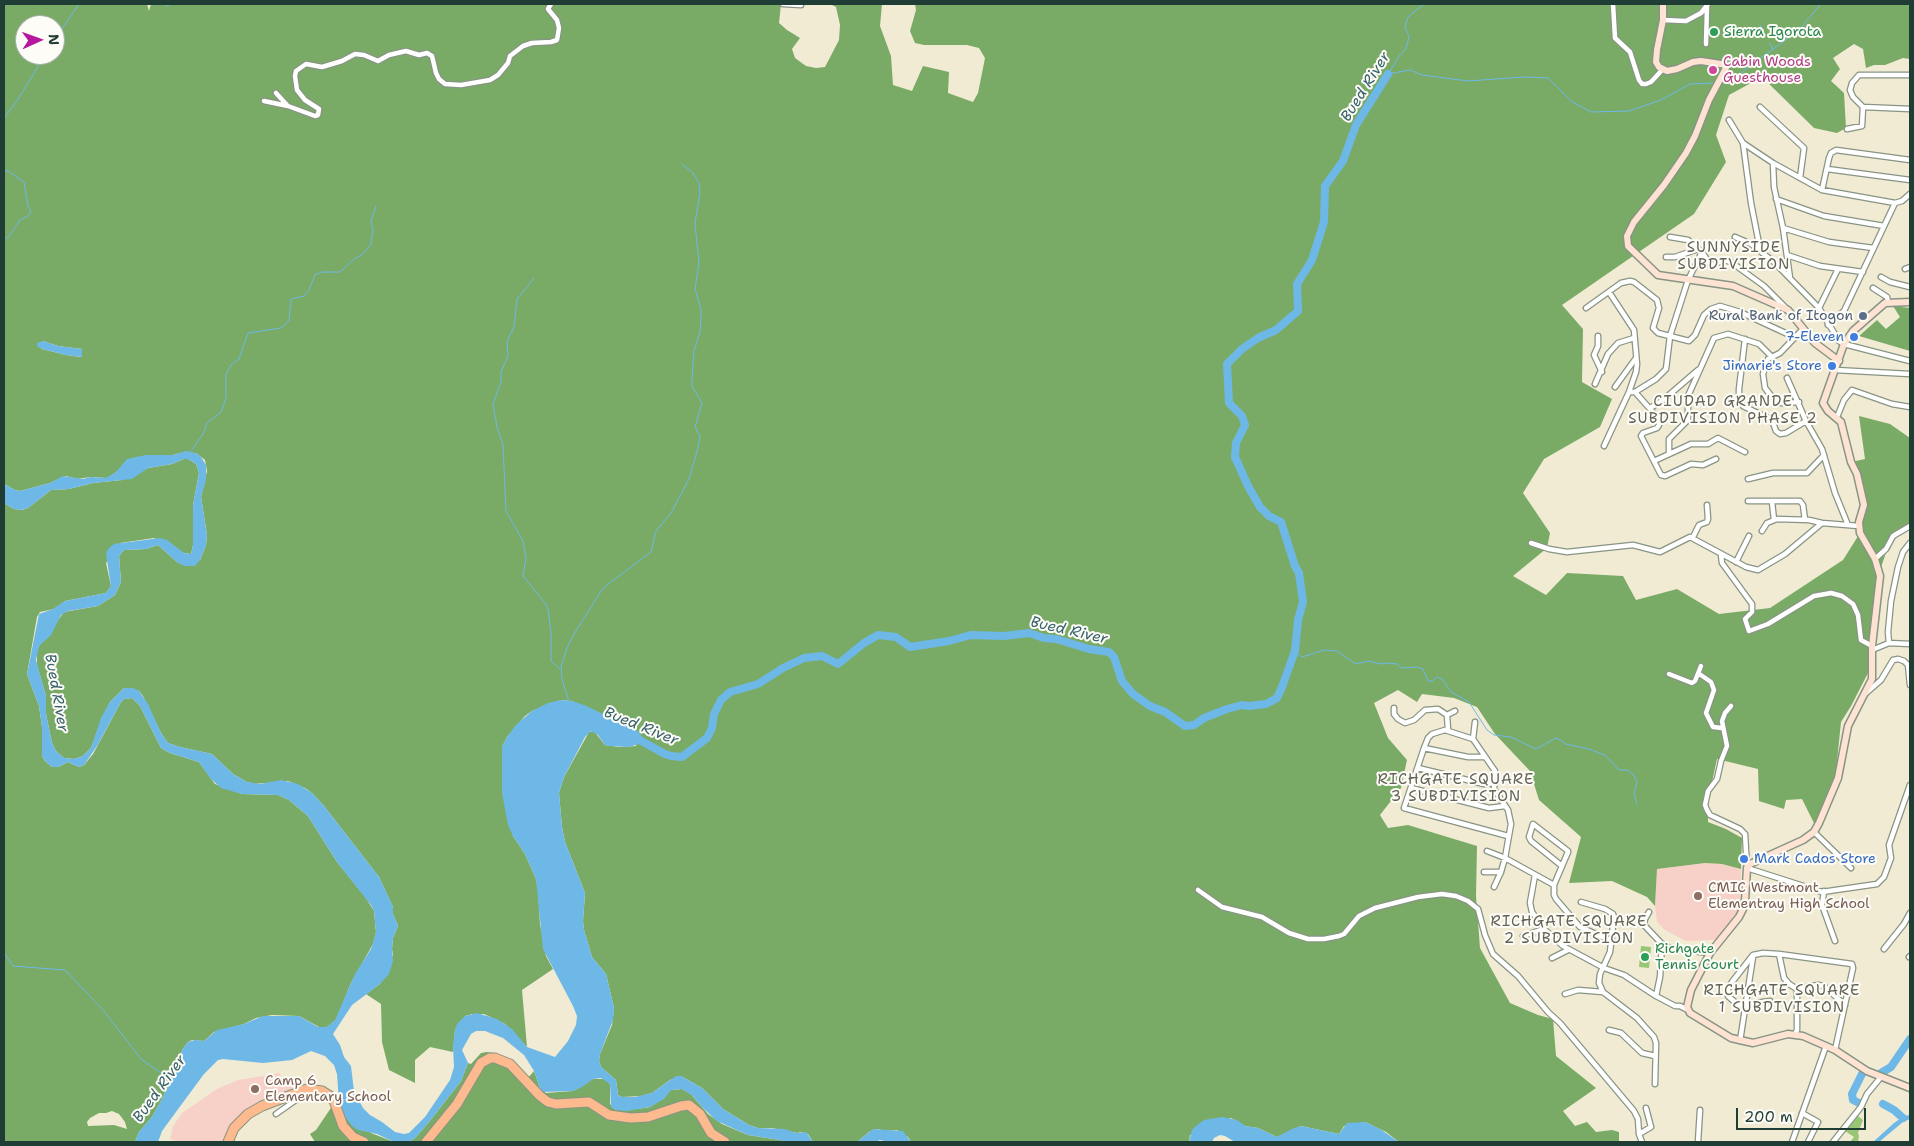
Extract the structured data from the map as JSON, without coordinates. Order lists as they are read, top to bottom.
{
  "districts": [
    "SUNNYSIDE SUBDIVISION",
    "CIUDAD GRANDE SUBDIVISION PHASE 2",
    "RICHGATE SQUARE 3 SUBDIVISION",
    "RICHGATE SQUARE 2 SUBDIVISION",
    "RICHGATE SQUARE 1 SUBDIVISION"
  ],
  "water": ["Bued River"],
  "places": [
    "Sierra Igorota",
    "Cabin Woods Guesthouse",
    "Rural Bank of Itogon",
    "7-Eleven",
    "Jimarie's Store",
    "Mark Cados Store",
    "CMIC Westmont Elementray High School",
    "Richgate Tennis Court",
    "Camp 6 Elementary School"
  ],
  "scale_bar": "200 m",
  "north": "right"
}
